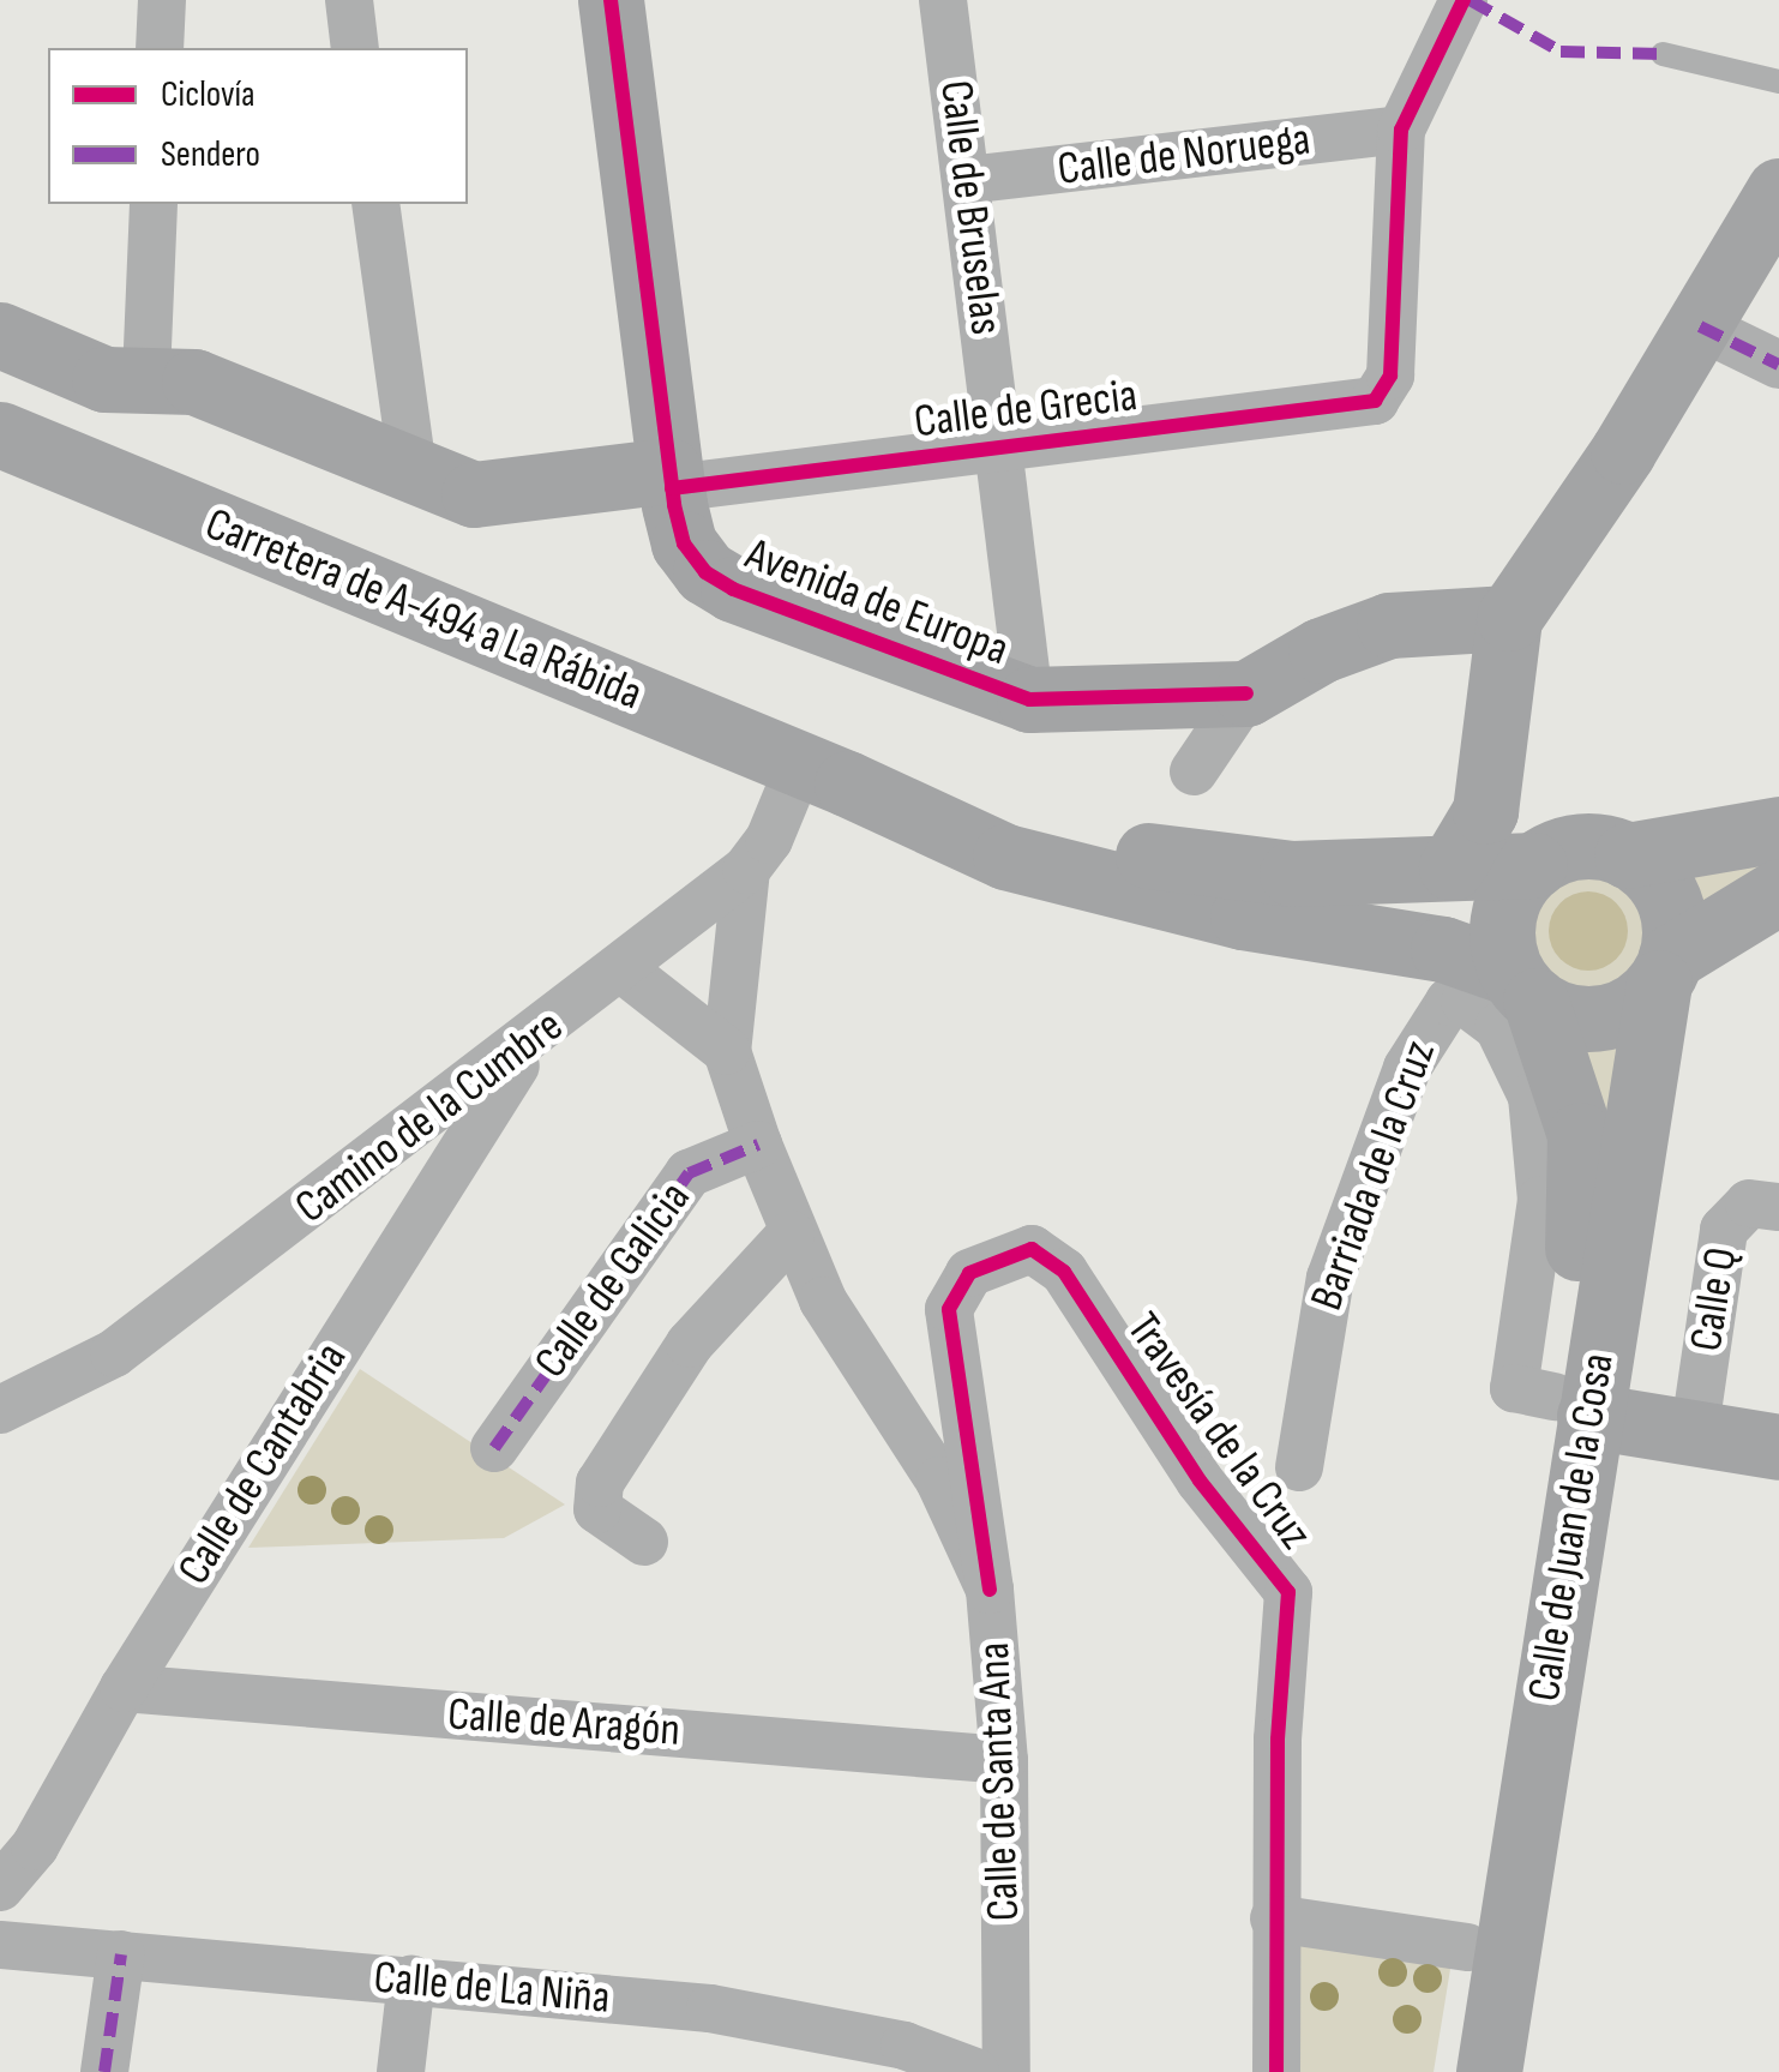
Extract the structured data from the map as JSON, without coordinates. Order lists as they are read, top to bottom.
{
  "streets": {
    "main road": [
      "Calle de Grecia",
      "Avenida de Europa",
      "Carretera de A-494 a La Rábida",
      "Calle de Juan de la Cosa"
    ],
    "street": [
      "Calle de Noruega",
      "Calle de Bruselas",
      "Camino de la Cumbre",
      "Barriada de la Cruz",
      "Calle de Galicia",
      "Calle Q",
      "Travesía de la Cruz",
      "Calle de Cantabria",
      "Calle de Aragón",
      "Calle de Santa Ana",
      "Calle de La Niña"
    ]
  },
  "crossings": [
    ["Calle de Noruega", "Calle de Bruselas"],
    ["Calle de Noruega", "Calle de Grecia"],
    ["Calle de Bruselas", "Calle de Grecia"],
    ["Calle de Bruselas", "Avenida de Europa"],
    ["Calle de Grecia", "Avenida de Europa"],
    ["Carretera de A-494 a La Rábida", "Camino de la Cumbre"],
    ["Carretera de A-494 a La Rábida", "Calle de Juan de la Cosa"],
    ["Camino de la Cumbre", "Calle de Cantabria"],
    ["Camino de la Cumbre", "Calle de Santa Ana"],
    ["Barriada de la Cruz", "Calle de Juan de la Cosa"],
    ["Calle de Galicia", "Calle de Santa Ana"],
    ["Travesía de la Cruz", "Calle de Santa Ana"],
    ["Calle de Cantabria", "Calle de Aragón"],
    ["Calle de Aragón", "Calle de Santa Ana"]
  ],
  "legend": ["Ciclovía", "Sendero"]
}
